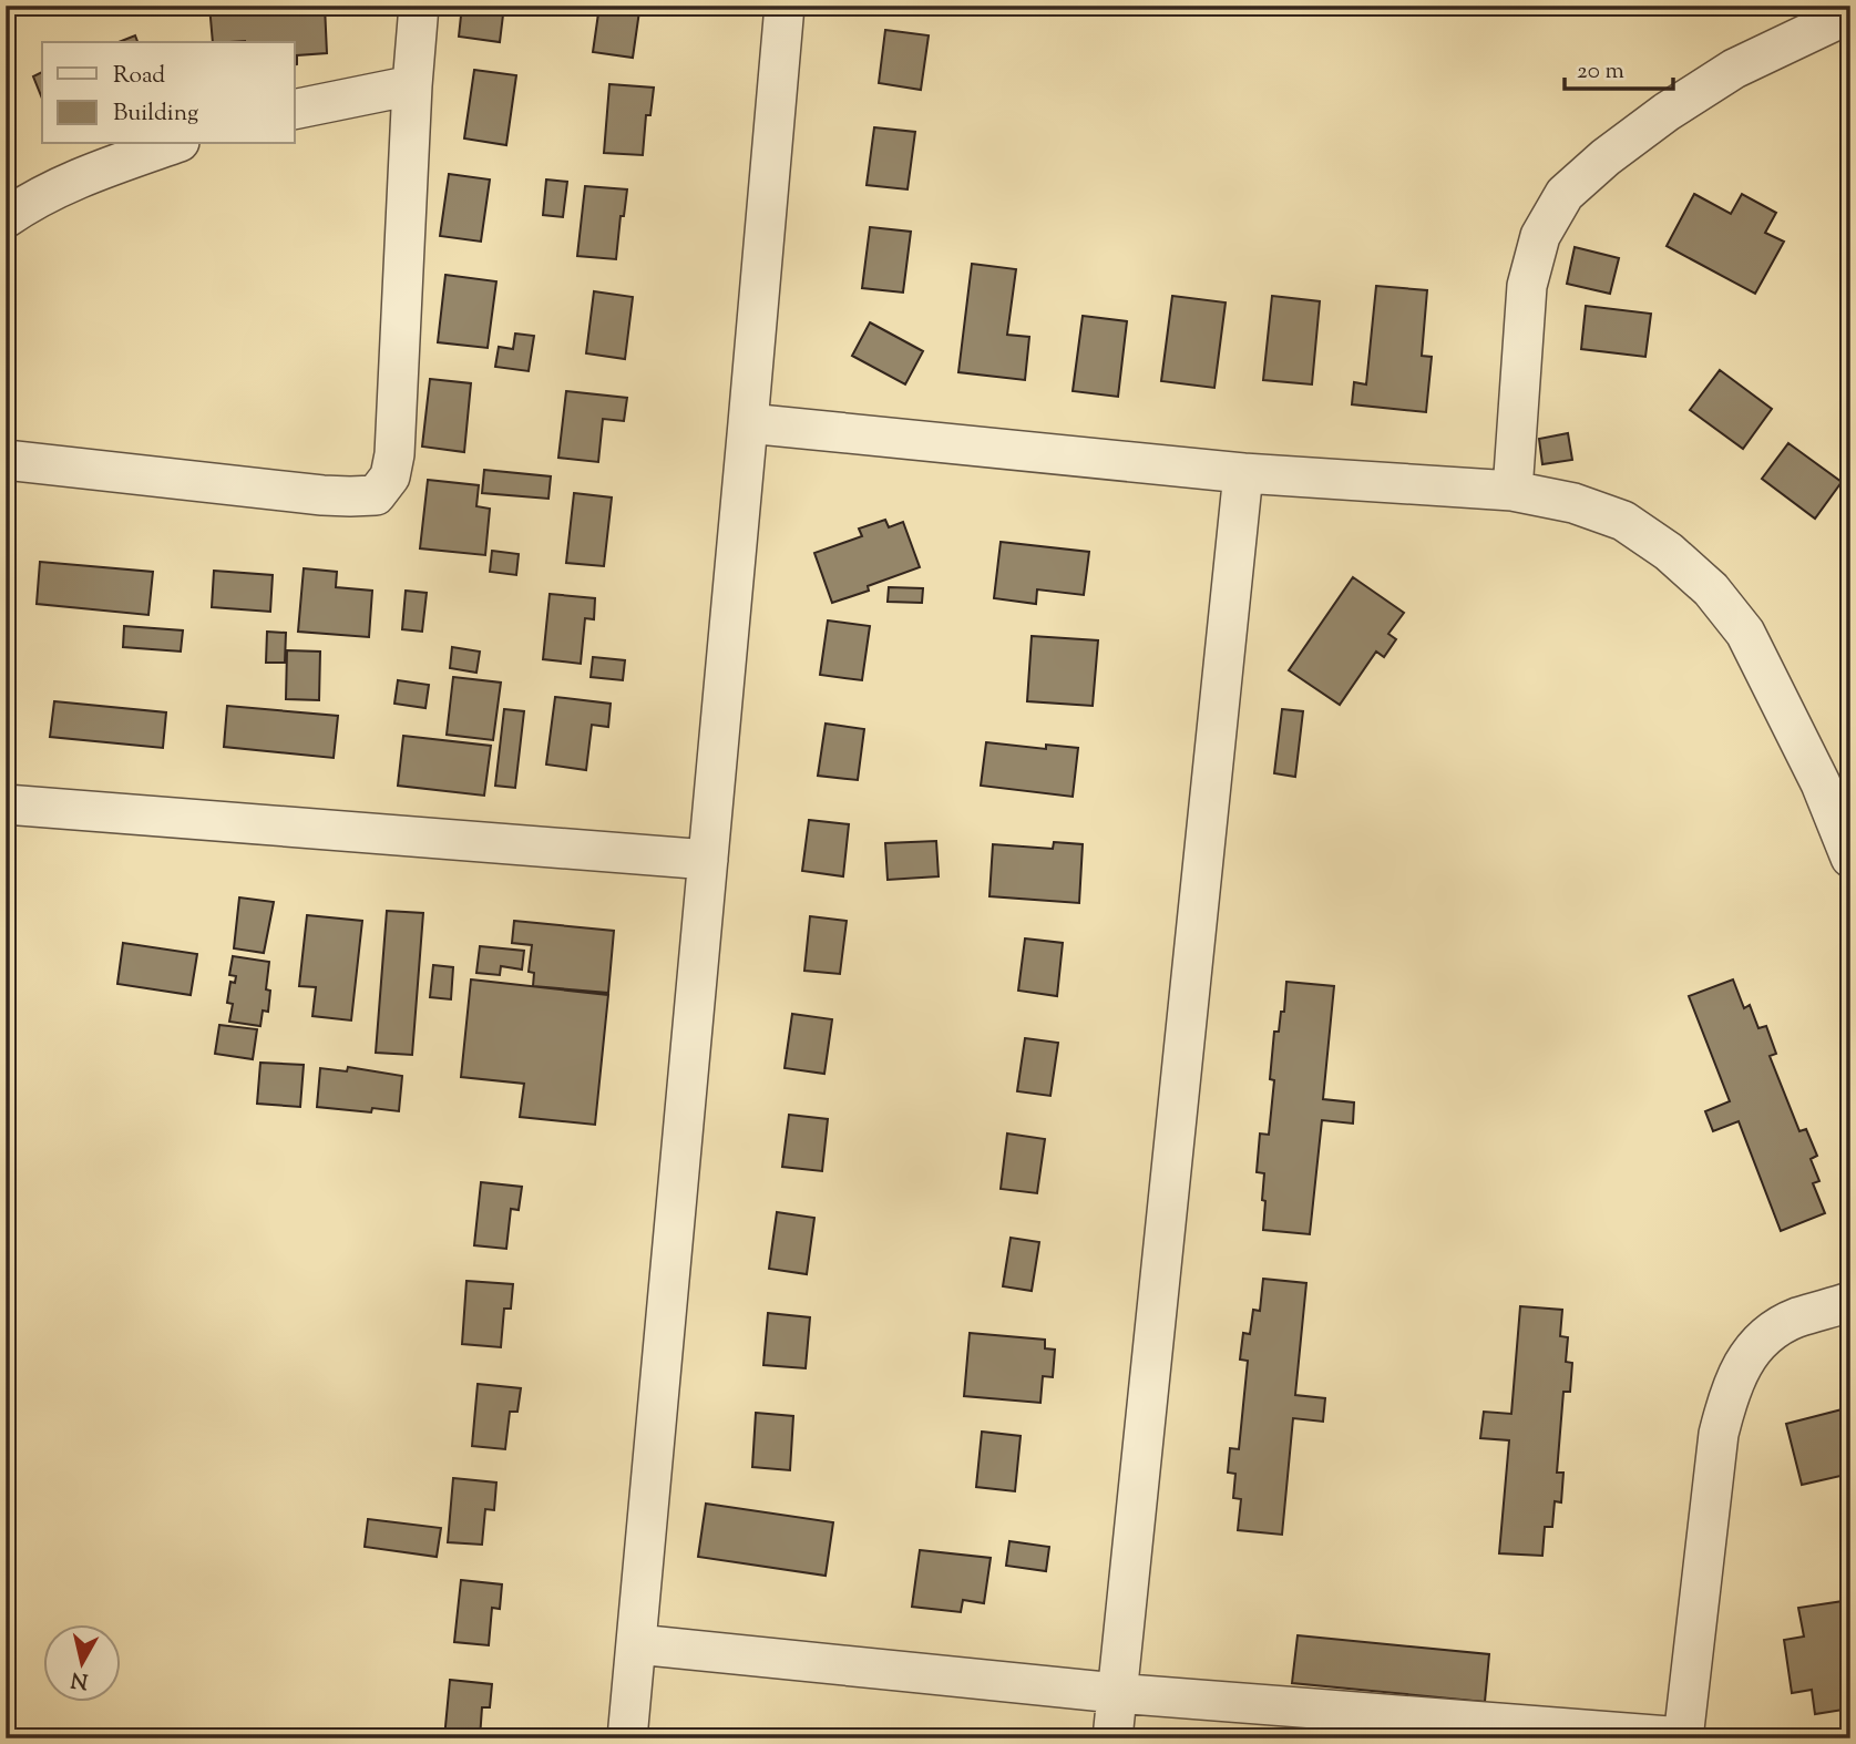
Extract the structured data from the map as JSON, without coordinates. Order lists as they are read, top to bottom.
{
  "legend": ["Road", "Building"],
  "scale_bar": "20 m",
  "north": "bottom"
}
